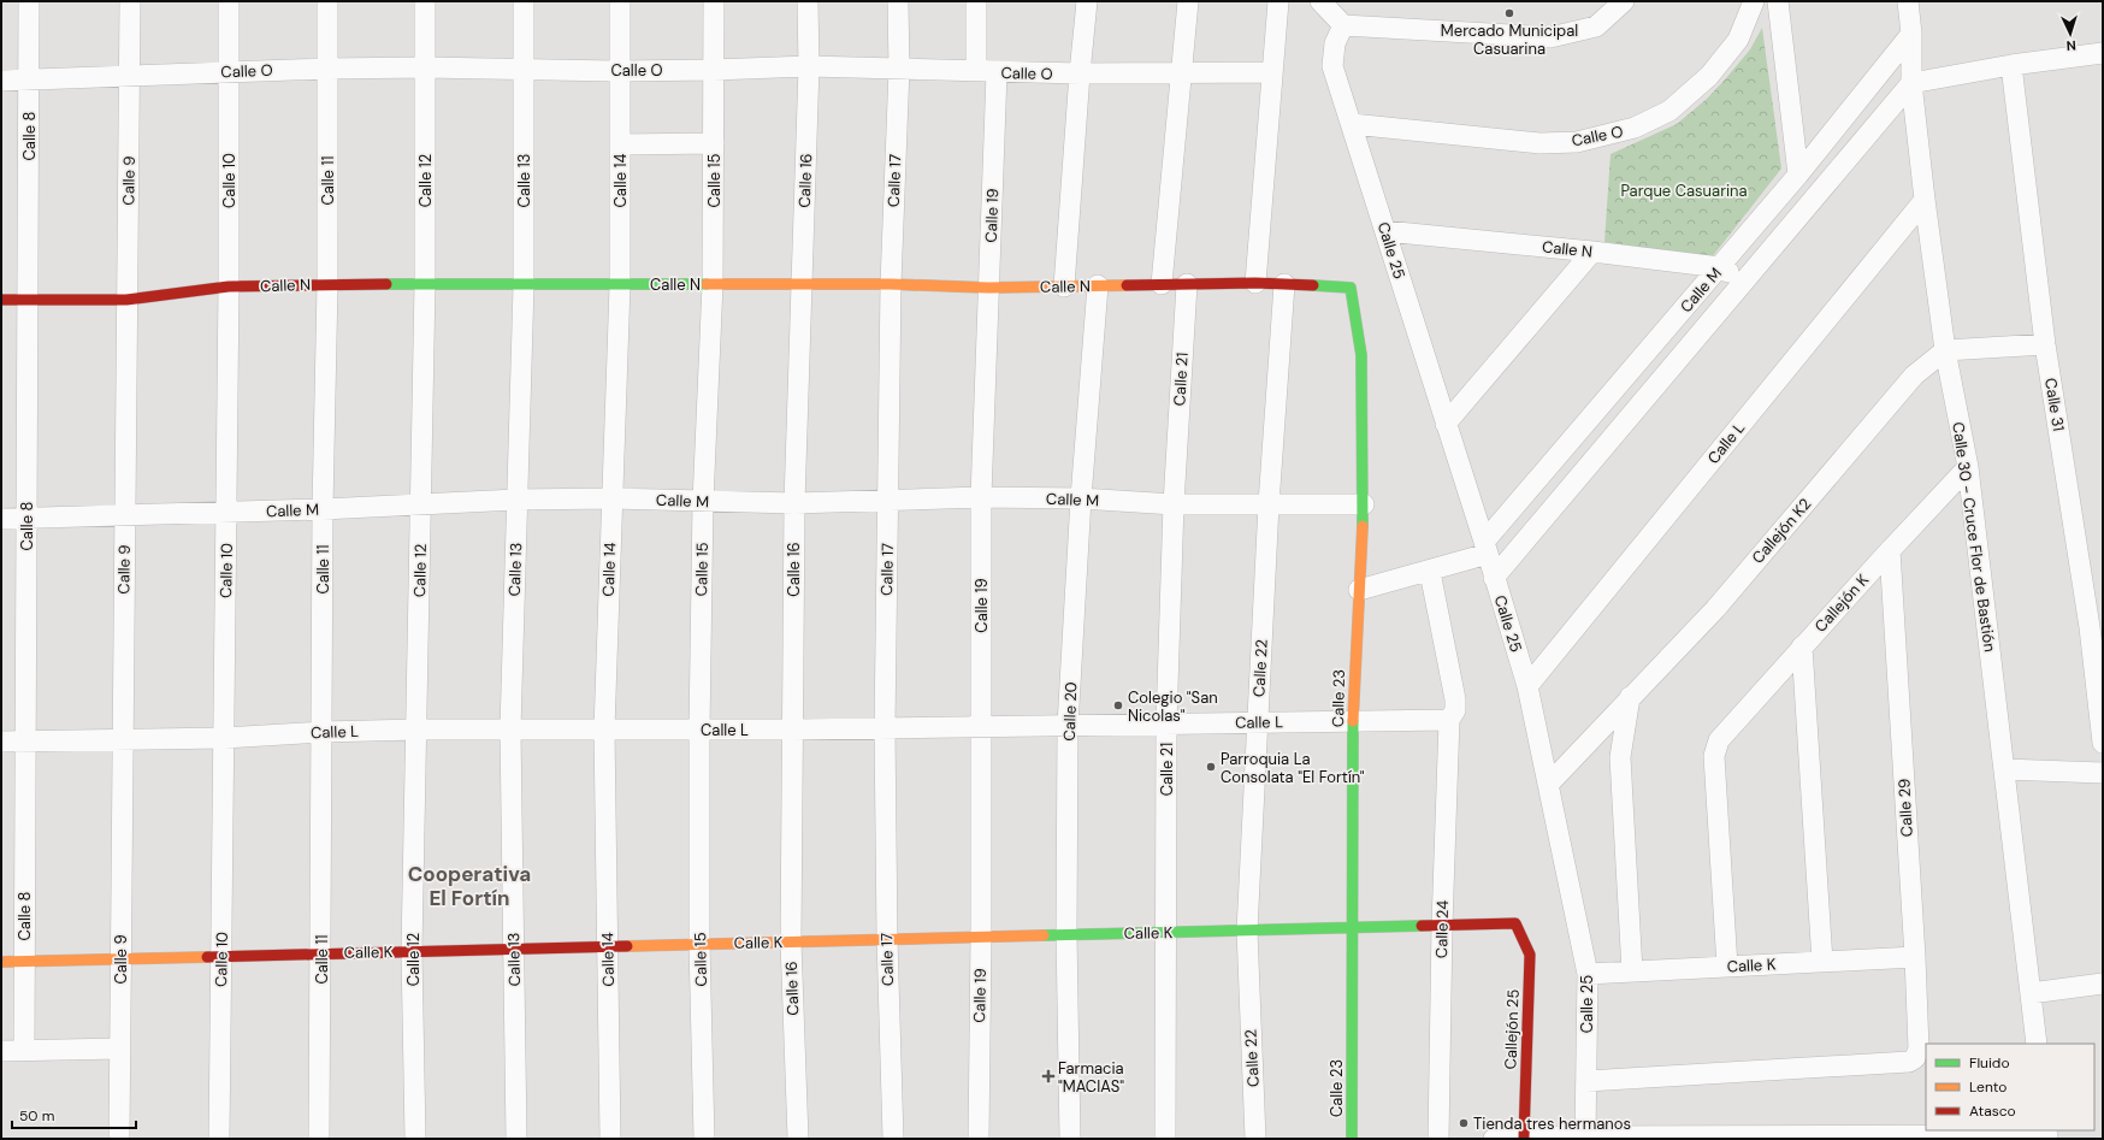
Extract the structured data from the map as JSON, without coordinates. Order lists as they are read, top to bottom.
{
  "streets": {
    "street": [
      "Calle O",
      "Calle 8",
      "Calle 9",
      "Calle 10",
      "Calle 11",
      "Calle 12",
      "Calle 13",
      "Calle 14",
      "Calle 15",
      "Calle 16",
      "Calle 17",
      "Calle 19",
      "Calle N",
      "Calle 25",
      "Calle M",
      "Calle 21",
      "Calle 31",
      "Calle L",
      "Callejón K2",
      "Calle 30 - Cruce Flor de Bastión",
      "Callejón K",
      "Calle 22",
      "Calle 23",
      "Calle 20",
      "Calle 29",
      "Calle 24",
      "Calle K",
      "Callejón 25"
    ]
  },
  "crossings": [
    ["Calle O", "Calle 8"],
    ["Calle O", "Calle 9"],
    ["Calle O", "Calle 10"],
    ["Calle O", "Calle 11"],
    ["Calle O", "Calle 12"],
    ["Calle O", "Calle 13"],
    ["Calle O", "Calle 14"],
    ["Calle O", "Calle 15"],
    ["Calle O", "Calle 16"],
    ["Calle O", "Calle 17"],
    ["Calle O", "Calle 19"],
    ["Calle O", "Calle 25"],
    ["Calle 8", "Calle N"],
    ["Calle 8", "Calle M"],
    ["Calle 8", "Calle L"],
    ["Calle 8", "Calle K"],
    ["Calle 9", "Calle N"],
    ["Calle 9", "Calle M"],
    ["Calle 9", "Calle L"],
    ["Calle 9", "Calle K"],
    ["Calle 10", "Calle N"],
    ["Calle 10", "Calle M"],
    ["Calle 10", "Calle L"],
    ["Calle 10", "Calle K"],
    ["Calle 11", "Calle N"],
    ["Calle 11", "Calle M"],
    ["Calle 11", "Calle L"],
    ["Calle 11", "Calle K"],
    ["Calle 12", "Calle N"],
    ["Calle 12", "Calle M"],
    ["Calle 12", "Calle L"],
    ["Calle 12", "Calle K"],
    ["Calle 13", "Calle N"],
    ["Calle 13", "Calle M"],
    ["Calle 13", "Calle L"],
    ["Calle 13", "Calle K"],
    ["Calle 14", "Calle N"],
    ["Calle 14", "Calle M"],
    ["Calle 14", "Calle L"],
    ["Calle 14", "Calle K"],
    ["Calle 15", "Calle N"],
    ["Calle 15", "Calle M"],
    ["Calle 15", "Calle L"],
    ["Calle 15", "Calle K"],
    ["Calle 16", "Calle N"],
    ["Calle 16", "Calle M"],
    ["Calle 16", "Calle L"],
    ["Calle 16", "Calle K"],
    ["Calle 17", "Calle N"],
    ["Calle 17", "Calle M"],
    ["Calle 17", "Calle L"],
    ["Calle 17", "Calle K"],
    ["Calle 19", "Calle N"],
    ["Calle 19", "Calle M"],
    ["Calle 19", "Calle L"],
    ["Calle 19", "Calle K"],
    ["Calle N", "Calle 25"],
    ["Calle N", "Calle M"],
    ["Calle N", "Calle 21"],
    ["Calle N", "Calle 22"],
    ["Calle N", "Calle 23"],
    ["Calle N", "Calle 20"],
    ["Calle 25", "Calle M"],
    ["Calle 25", "Calle L"],
    ["Calle 25", "Callejón K2"],
    ["Calle 25", "Calle 29"],
    ["Calle 25", "Calle K"],
    ["Calle M", "Calle 21"],
    ["Calle M", "Calle 30 - Cruce Flor de Bastión"],
    ["Calle M", "Calle 22"],
    ["Calle M", "Calle 23"],
    ["Calle M", "Calle 20"],
    ["Calle 21", "Calle L"],
    ["Calle 21", "Calle K"],
    ["Calle L", "Calle 30 - Cruce Flor de Bastión"],
    ["Calle L", "Calle 22"],
    ["Calle L", "Calle 23"],
    ["Calle L", "Calle 20"],
    ["Calle L", "Calle 24"],
    ["Callejón K2", "Calle 30 - Cruce Flor de Bastión"],
    ["Calle 30 - Cruce Flor de Bastión", "Callejón K"],
    ["Callejón K", "Calle 29"],
    ["Callejón K", "Calle K"],
    ["Calle 22", "Calle K"],
    ["Calle 23", "Calle K"],
    ["Calle 20", "Calle K"],
    ["Calle 29", "Calle K"],
    ["Calle 24", "Calle K"],
    ["Calle K", "Callejón 25"]
  ],
  "districts": ["Cooperativa El Fortín"],
  "parks": ["Parque Casuarina"],
  "places": {
    "other": [
      "Mercado Municipal Casuarina",
      "Colegio \"San Nicolas\"",
      "Parroquia La Consolata \"El Fortín\"",
      "Tienda tres hermanos"
    ],
    "health": ["Farmacia \"MACIAS\""]
  },
  "legend": ["Fluido", "Lento", "Atasco"],
  "scale_bar": "50 m",
  "north": "bottom"
}
